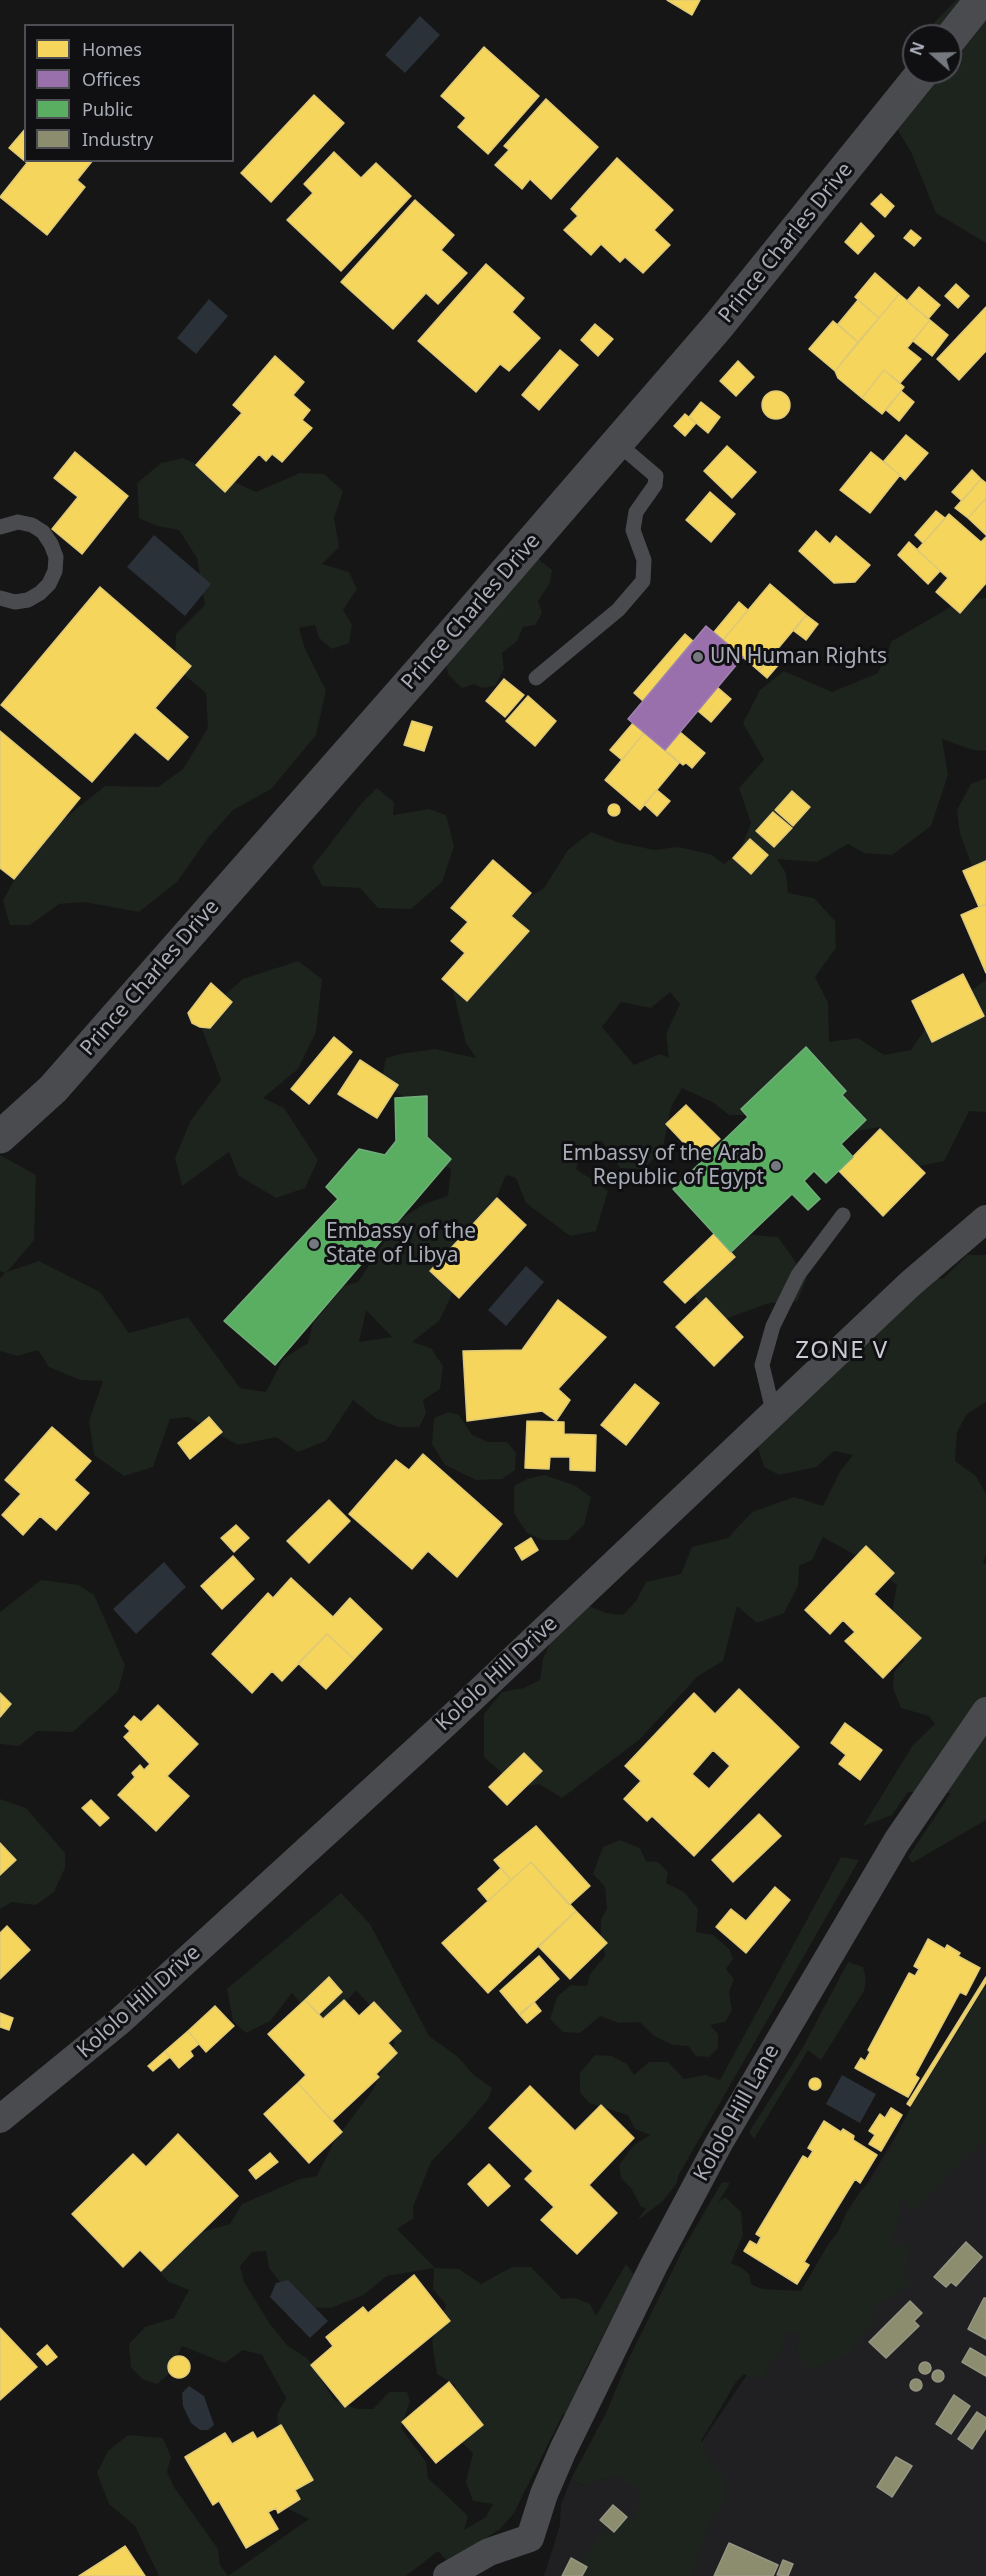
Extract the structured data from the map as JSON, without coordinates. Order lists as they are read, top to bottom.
{
  "streets": {
    "street": ["Prince Charles Drive", "Kololo Hill Drive", "Kololo Hill Lane"]
  },
  "districts": ["ZONE V"],
  "places": ["UN Human Rights", "Embassy of the Arab Republic of Egypt", "Embassy of the State of Libya"],
  "legend": [
    "Homes",
    "Offices",
    "Public",
    "Industry"
  ],
  "north": "left"
}
